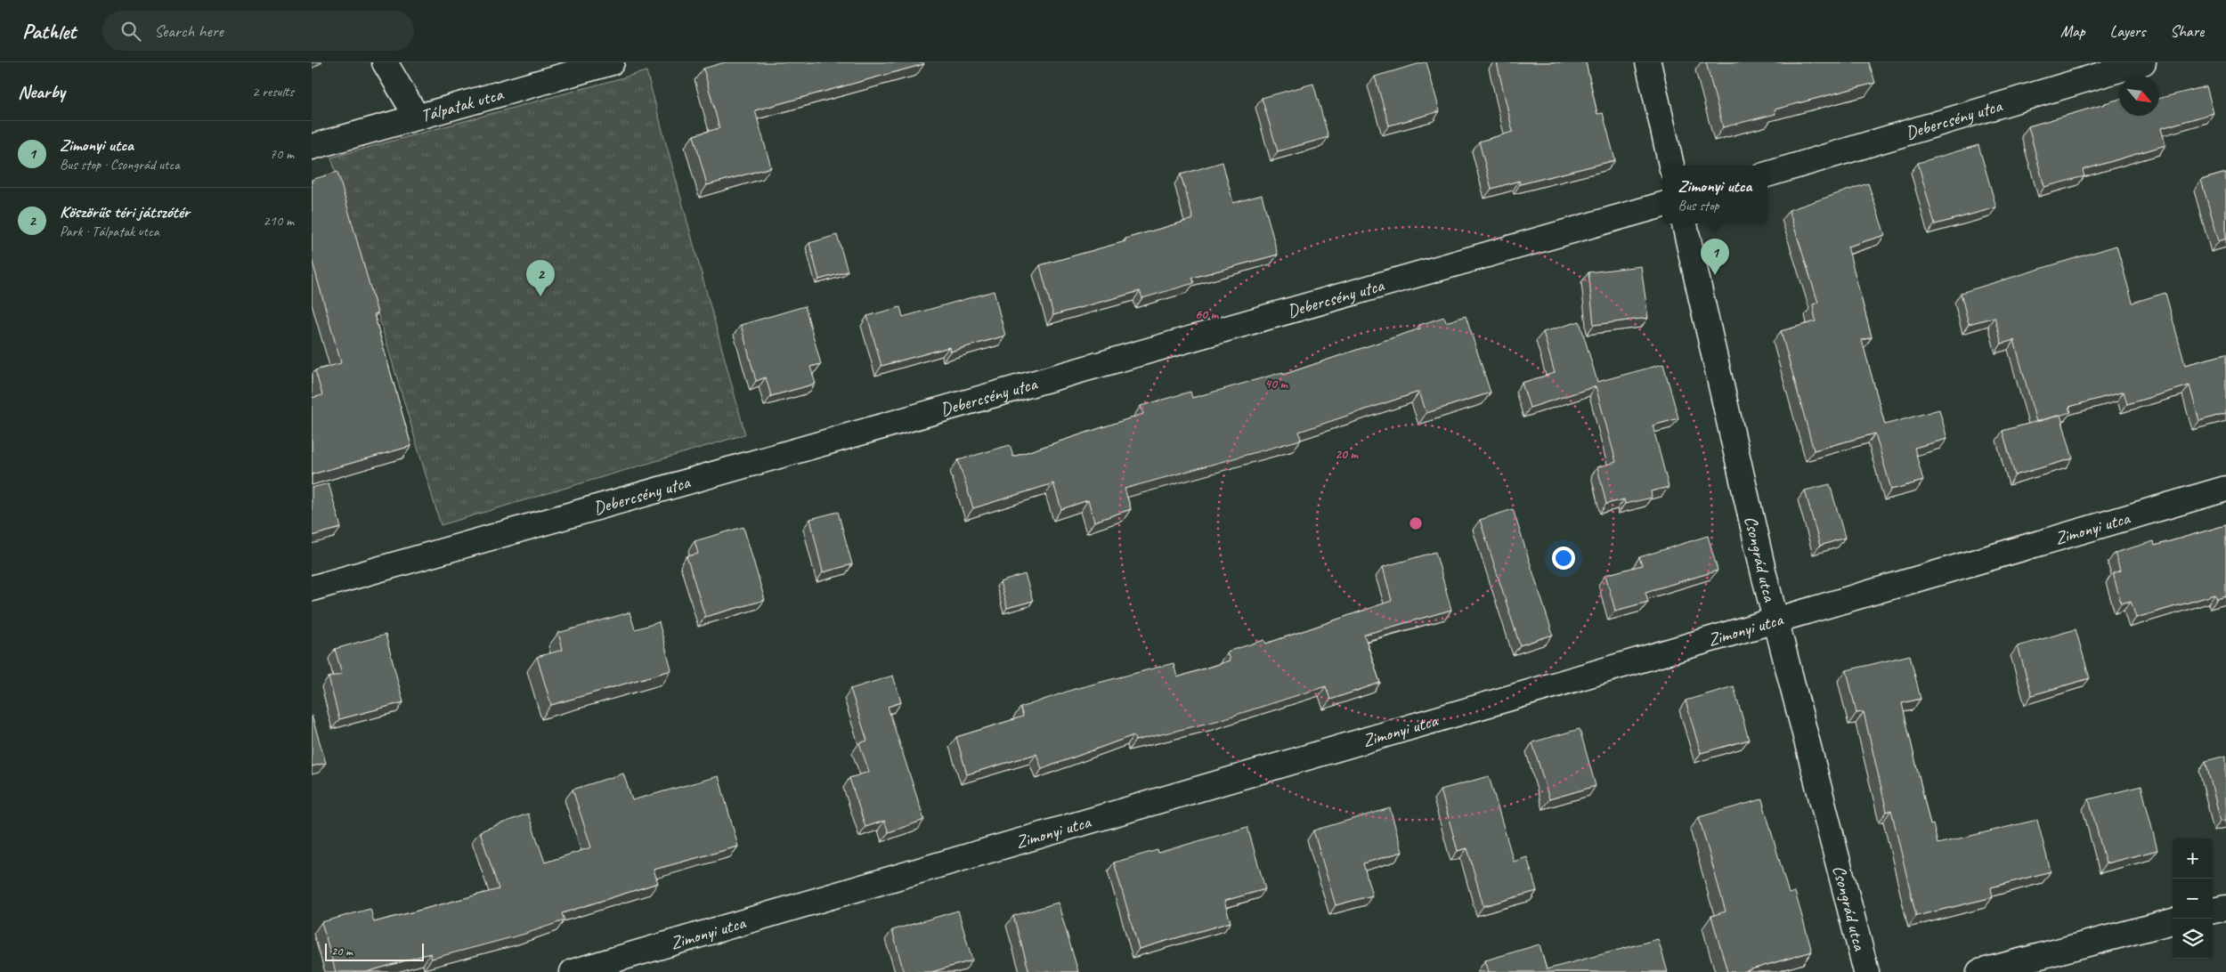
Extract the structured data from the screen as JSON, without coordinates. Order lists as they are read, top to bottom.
{
  "streets": {
    "street": [
      "Tálpatak utca",
      "Debercsény utca",
      "Zimonyi utca",
      "Csongrád utca"
    ]
  },
  "crossings": [
    ["Zimonyi utca", "Csongrád utca"]
  ],
  "scale_bar": "20 m",
  "north": "bottom right",
  "page": {
    "header": "Pathlet",
    "search": "Search here",
    "nav": ["Map", "Layers", "Share"],
    "heading": ["Nearby", "2 results"],
    "list": [
      {
        "mark": "1",
        "name": "Zimonyi utca",
        "note": "Bus stop · Csongrád utca",
        "value": "70 m"
      },
      {
        "mark": "2",
        "name": "Köszörűs téri játszótér",
        "note": "Park · Tálpatak utca",
        "value": "210 m"
      }
    ],
    "popup": ["Zimonyi utca", "Bus stop"],
    "pins": ["1", "2"],
    "map_buttons": ["+", "−"],
    "scale": "20 m"
  },
  "rings": ["60 m", "40 m", "20 m"]
}
